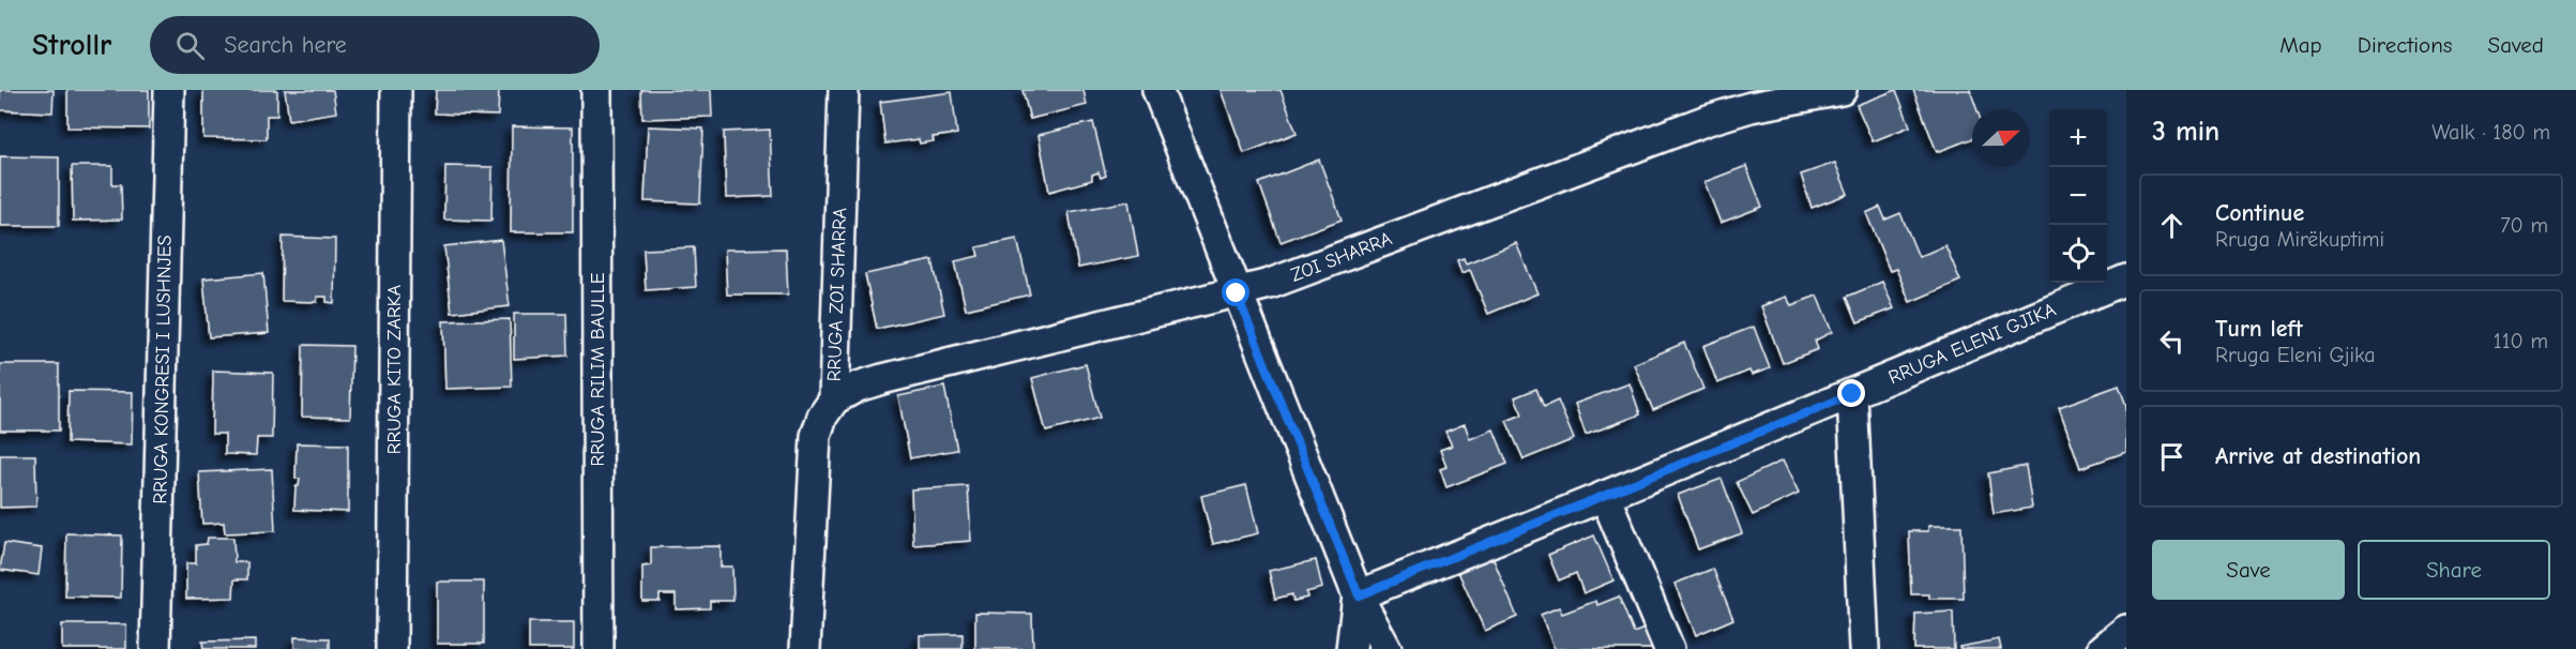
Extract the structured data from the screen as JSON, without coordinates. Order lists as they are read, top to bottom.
{
  "streets": {
    "street": [
      "ZOI SHARRA",
      "RRUGA ZOI SHARRA",
      "RRUGA ELENI GJIKA",
      "RRUGA KONGRESI I LUSHNJES",
      "RRUGA KITO ZARKA",
      "RRUGA RILIM BAULLE"
    ]
  },
  "crossings": [
    ["ZOI SHARRA", "RRUGA ZOI SHARRA"]
  ],
  "north": "right",
  "page": {
    "header": "Strollr",
    "search": "Search here",
    "nav": ["Map", "Directions", "Saved"],
    "heading": ["3 min", "Walk · 180 m"],
    "map_buttons": ["+", "−"],
    "list": [
      ["Continue", "Rruga Mirëkuptimi", "70 m"],
      ["Turn left", "Rruga Eleni Gjika", "110 m"],
      "Arrive at destination"
    ],
    "buttons": ["Save", "Share"]
  }
}
